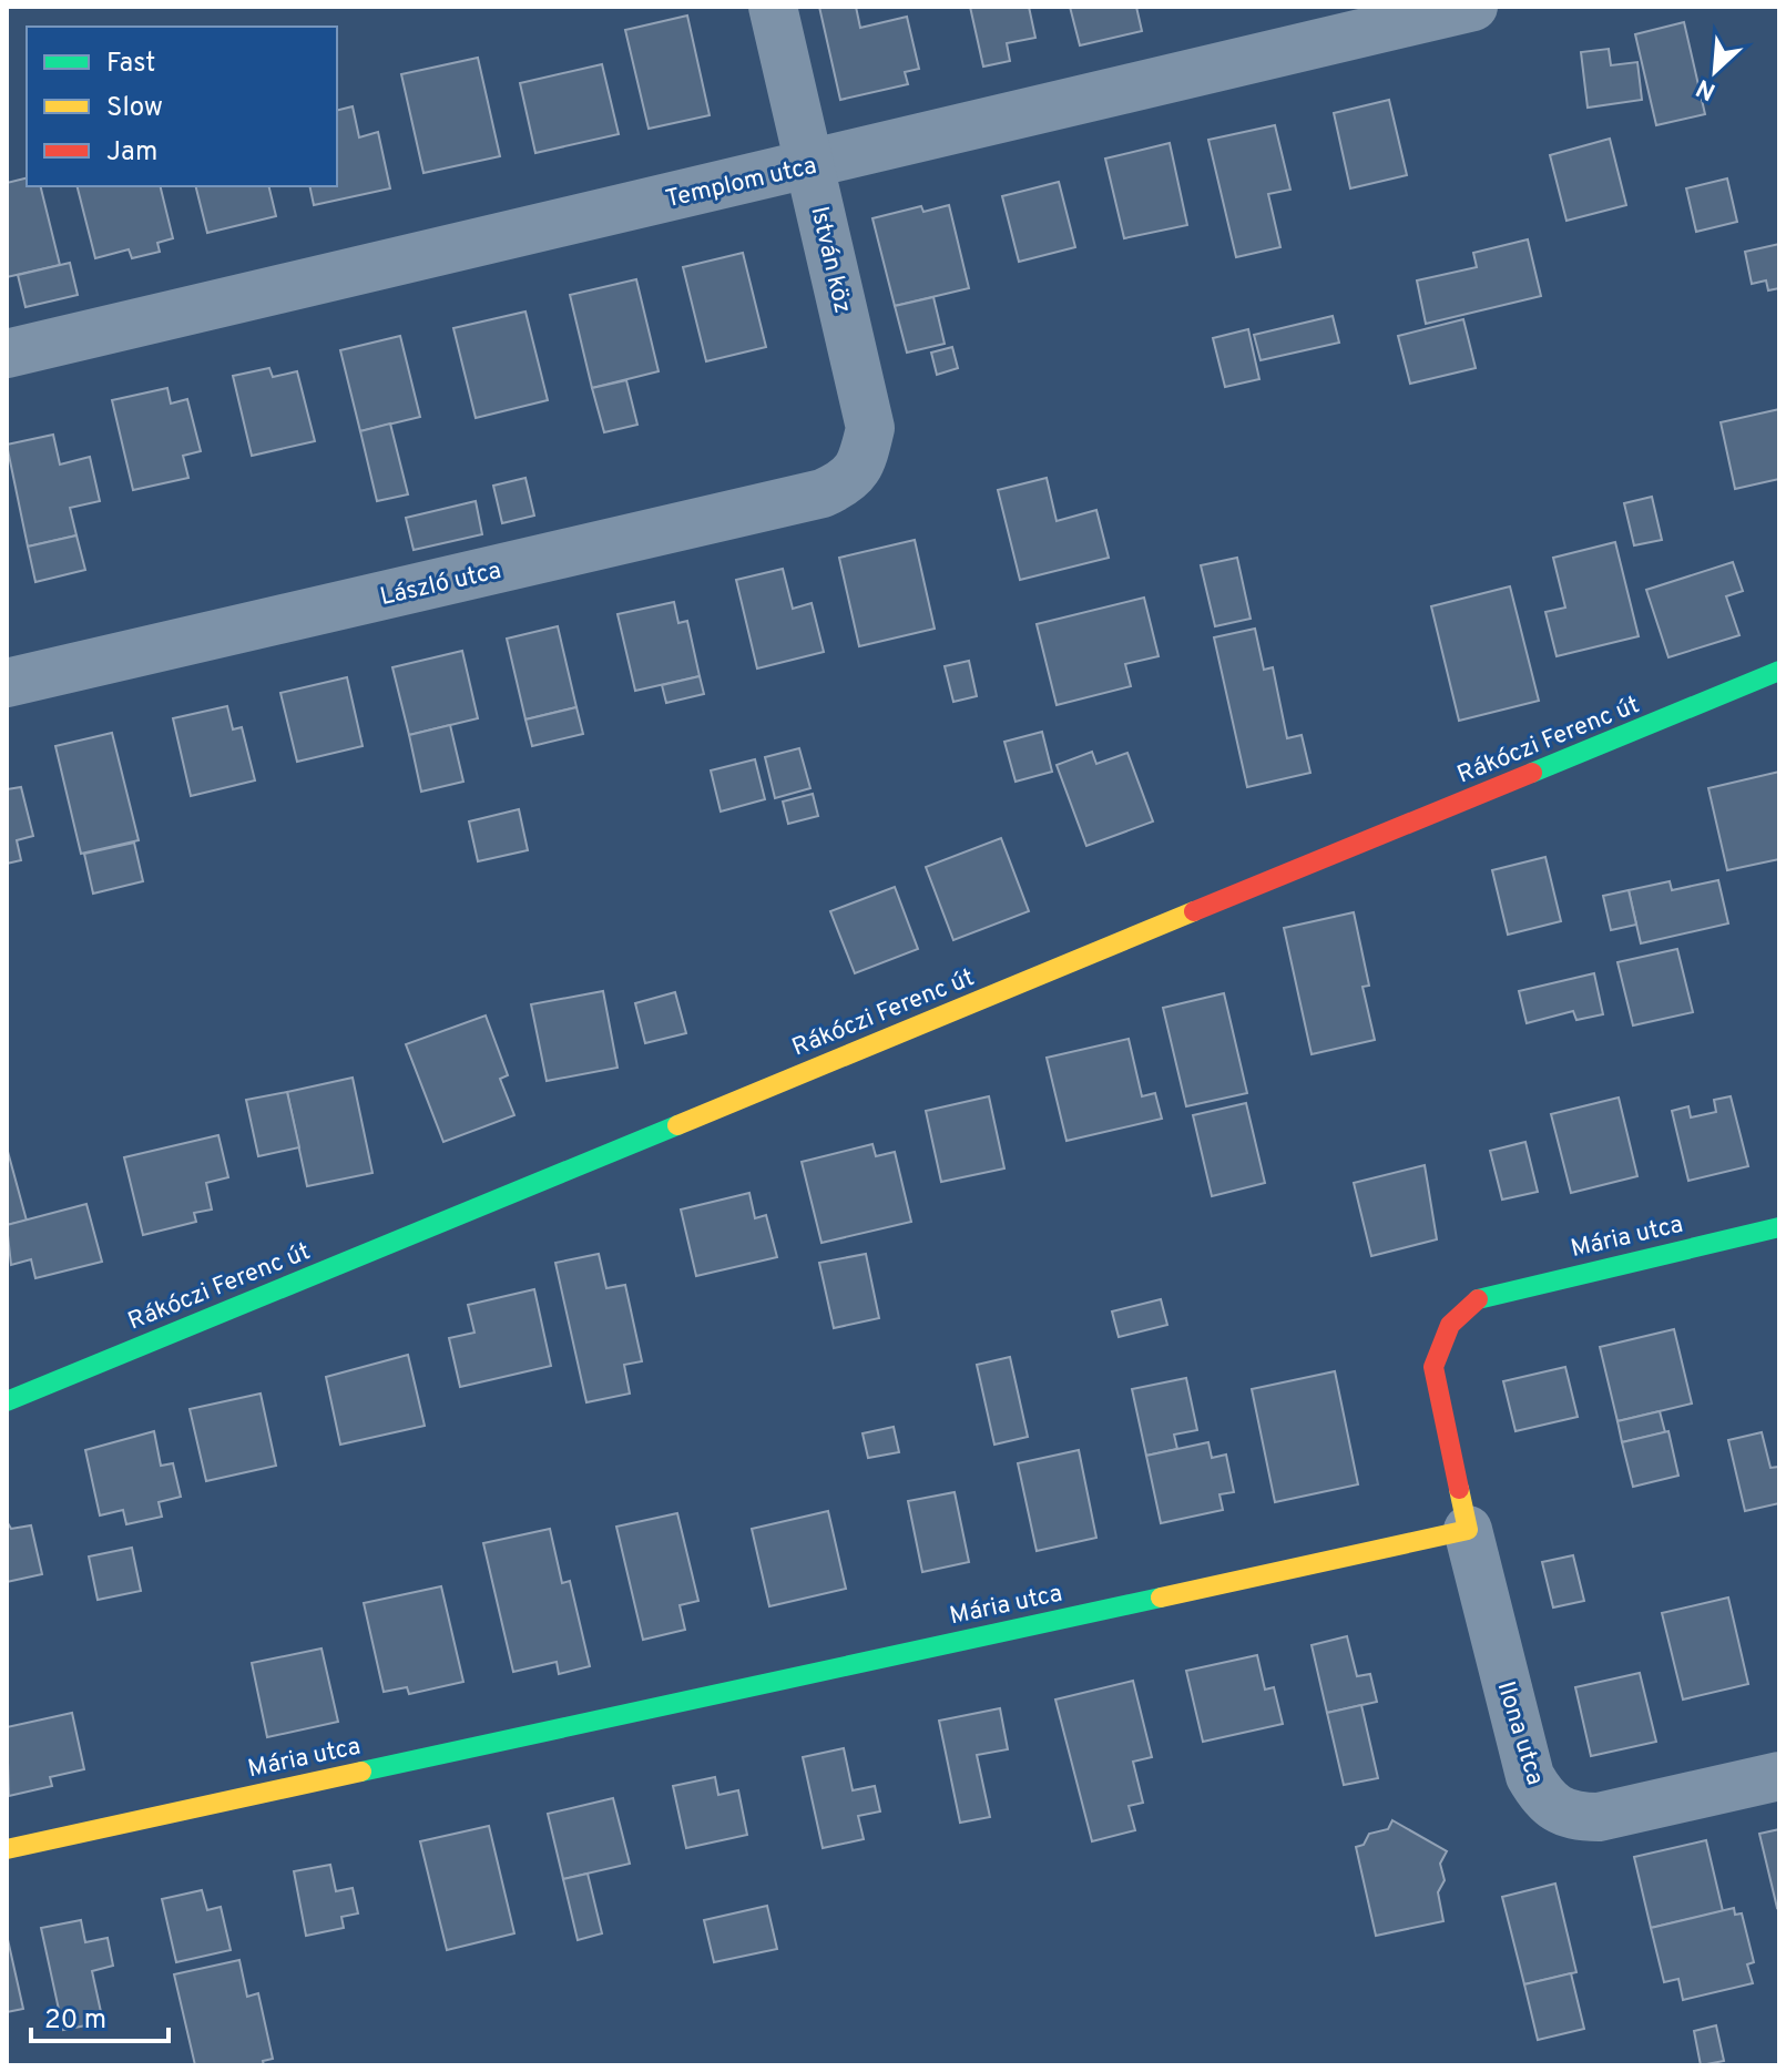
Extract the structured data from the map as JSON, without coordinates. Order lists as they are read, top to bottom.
{
  "streets": {
    "street": [
      "Templom utca",
      "István köz",
      "László utca",
      "Rákóczi Ferenc út",
      "Mária utca",
      "Ilona utca"
    ]
  },
  "crossings": [
    ["Templom utca", "István köz"],
    ["István köz", "László utca"],
    ["Mária utca", "Ilona utca"]
  ],
  "legend": ["Fast", "Slow", "Jam"],
  "scale_bar": "20 m",
  "north": "bottom left"
}
